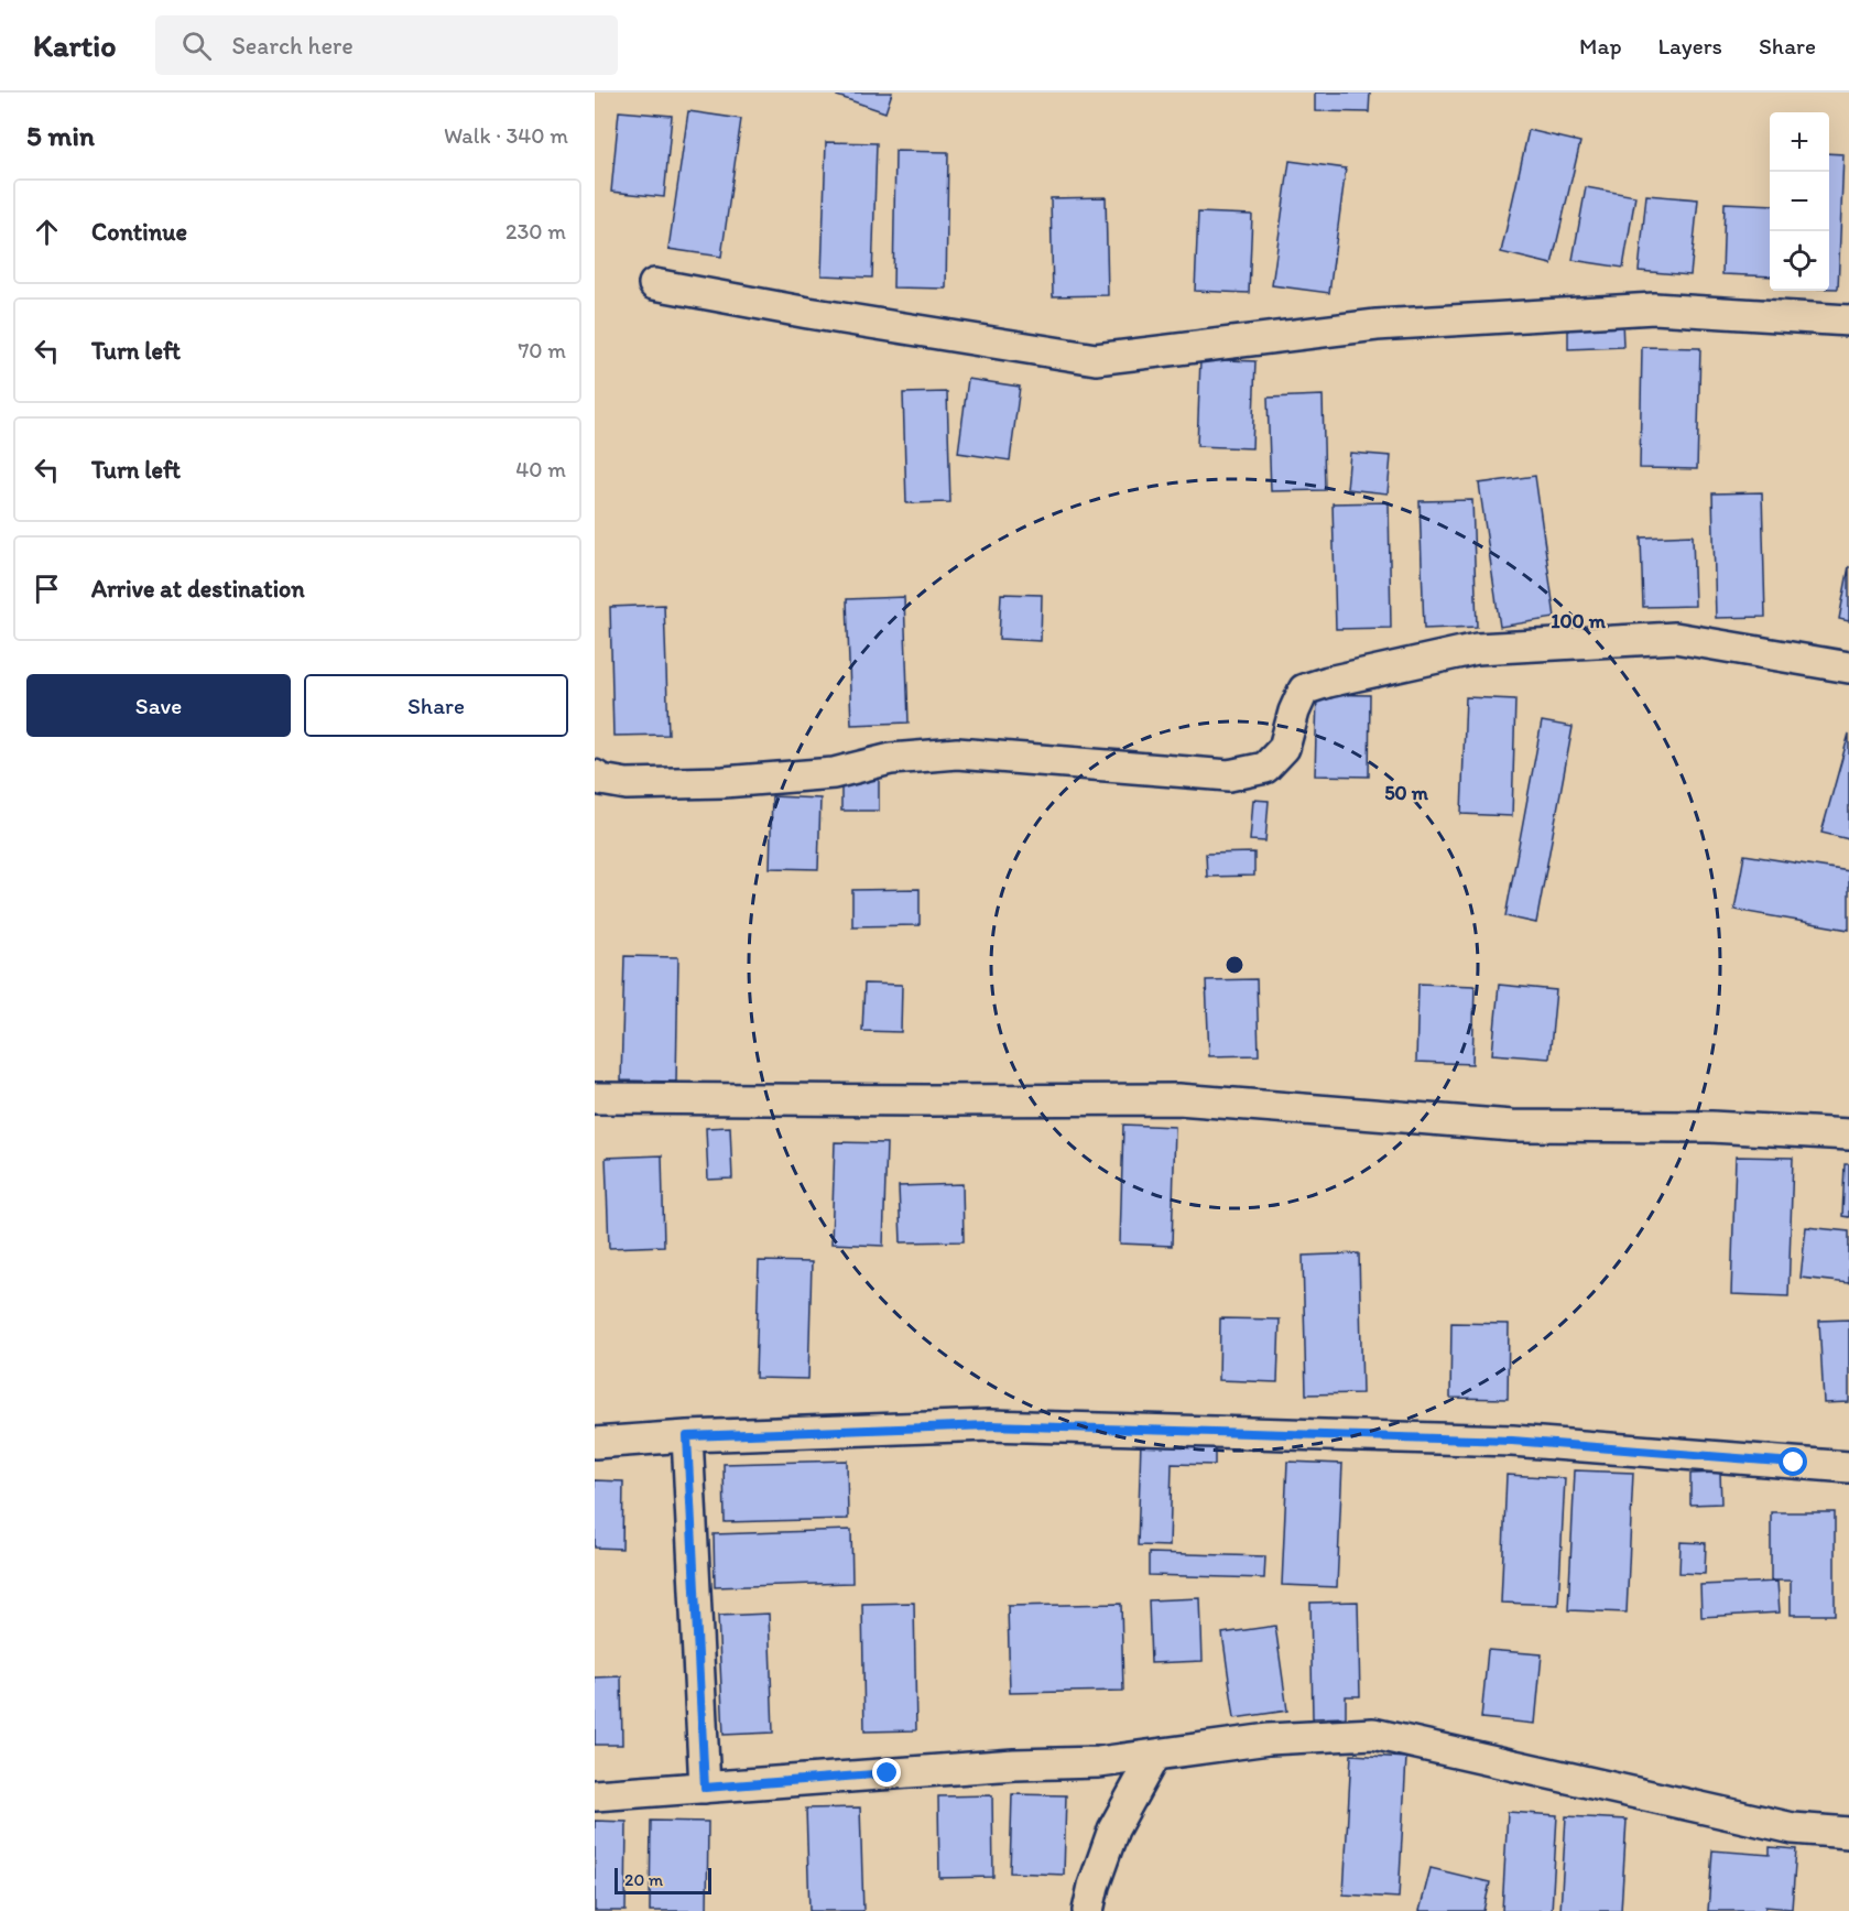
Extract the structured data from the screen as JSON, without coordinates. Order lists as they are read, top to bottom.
{
  "scale_bar": "20 m",
  "page": {
    "header": "Kartio",
    "search": "Search here",
    "nav": ["Map", "Layers", "Share"],
    "heading": ["5 min", "Walk · 340 m"],
    "map_buttons": ["+", "−"],
    "list": [
      ["Continue", "230 m"],
      ["Turn left", "70 m"],
      ["Turn left", "40 m"],
      "Arrive at destination"
    ],
    "buttons": ["Save", "Share"],
    "scale": "20 m"
  },
  "rings": ["100 m", "50 m"]
}
